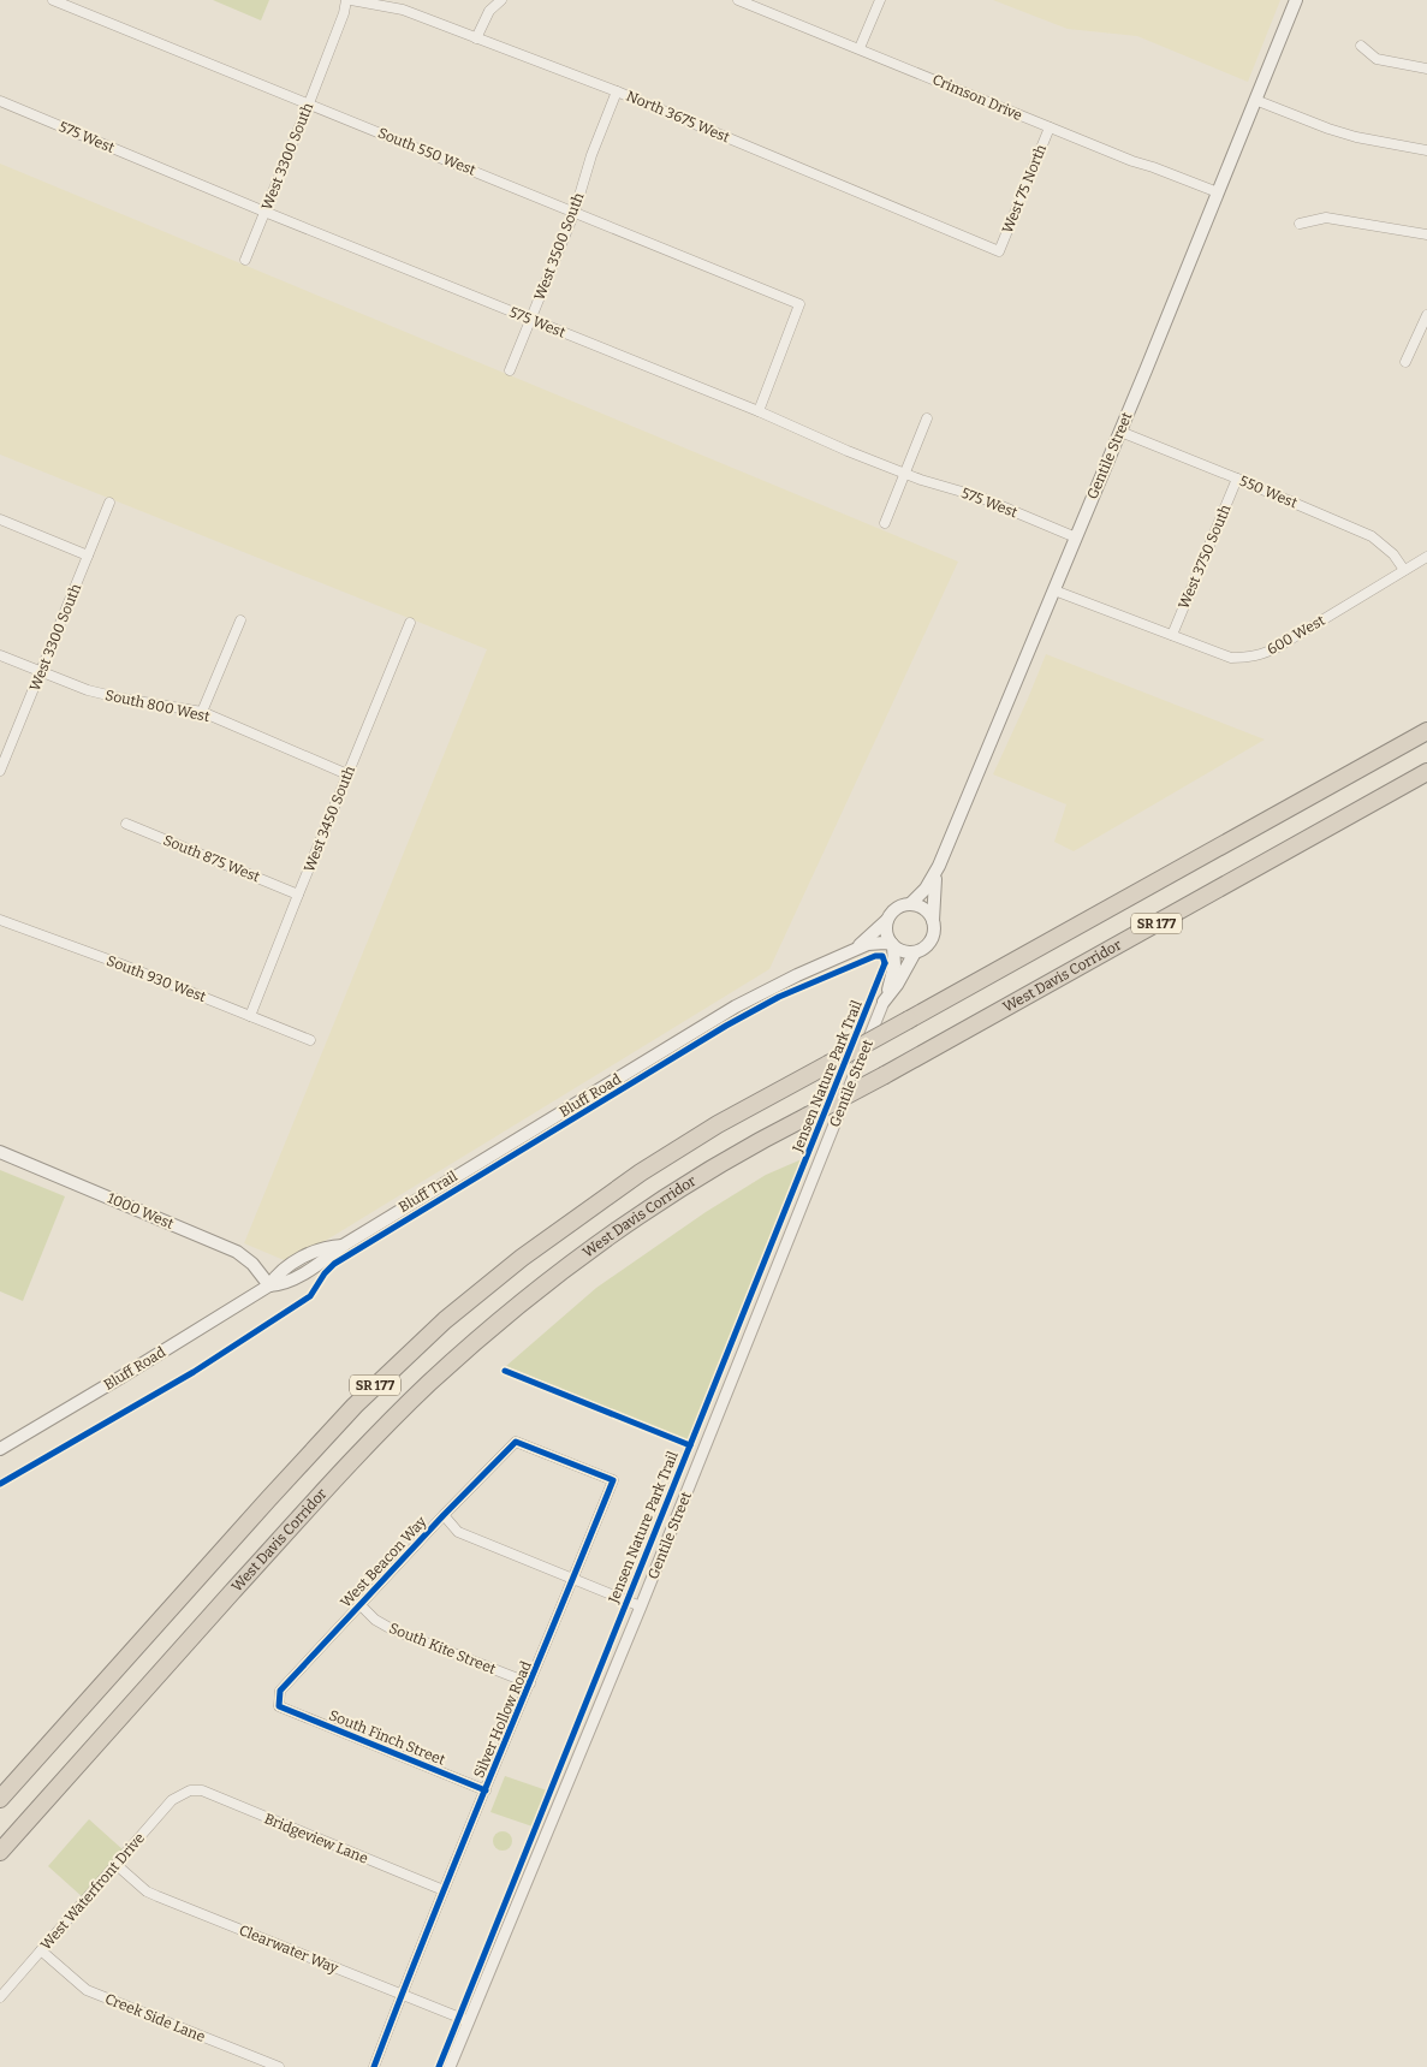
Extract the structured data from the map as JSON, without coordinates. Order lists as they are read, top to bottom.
{
  "streets": {
    "highway": ["SR 177", "West Davis Corridor"],
    "main road": ["Gentile Street", "Bluff Road", "1000 West"],
    "street": [
      "Crimson Drive",
      "North 3675 West",
      "575 West",
      "South 550 West",
      "West 3300 South",
      "West 75 North",
      "West 3500 South",
      "550 West",
      "West 3750 South",
      "600 West",
      "South 800 West",
      "West 3450 South",
      "South 875 West",
      "South 930 West",
      "West Beacon Way",
      "South Kite Street",
      "Silver Hollow Road",
      "South Finch Street",
      "Bridgeview Lane",
      "West Waterfront Drive",
      "Clearwater Way",
      "Creek Side Lane"
    ],
    "cycle path": ["Jensen Nature Park Trail", "Bluff Trail"]
  },
  "crossings": [
    ["Crimson Drive", "West 75 North"],
    ["Crimson Drive", "Gentile Street"],
    ["North 3675 West", "West 75 North"],
    ["North 3675 West", "West 3500 South"],
    ["575 West", "South 550 West"],
    ["575 West", "West 3300 South"],
    ["575 West", "West 3500 South"],
    ["575 West", "Gentile Street"],
    ["South 550 West", "West 3300 South"],
    ["South 550 West", "West 3500 South"],
    ["West 3300 South", "South 800 West"],
    ["Gentile Street", "550 West"],
    ["Gentile Street", "600 West"],
    ["Gentile Street", "Bluff Road"],
    ["Gentile Street", "Clearwater Way"],
    ["550 West", "West 3750 South"],
    ["550 West", "600 West"],
    ["West 3750 South", "600 West"],
    ["South 800 West", "West 3450 South"],
    ["West 3450 South", "South 875 West"],
    ["West 3450 South", "South 930 West"],
    ["Bluff Road", "1000 West"],
    ["West Beacon Way", "South Kite Street"],
    ["West Beacon Way", "Silver Hollow Road"],
    ["West Beacon Way", "South Finch Street"],
    ["South Kite Street", "Silver Hollow Road"],
    ["Silver Hollow Road", "South Finch Street"],
    ["Silver Hollow Road", "Bridgeview Lane"],
    ["Silver Hollow Road", "Clearwater Way"],
    ["Bridgeview Lane", "West Waterfront Drive"],
    ["West Waterfront Drive", "Clearwater Way"],
    ["West Waterfront Drive", "Creek Side Lane"]
  ]
}
